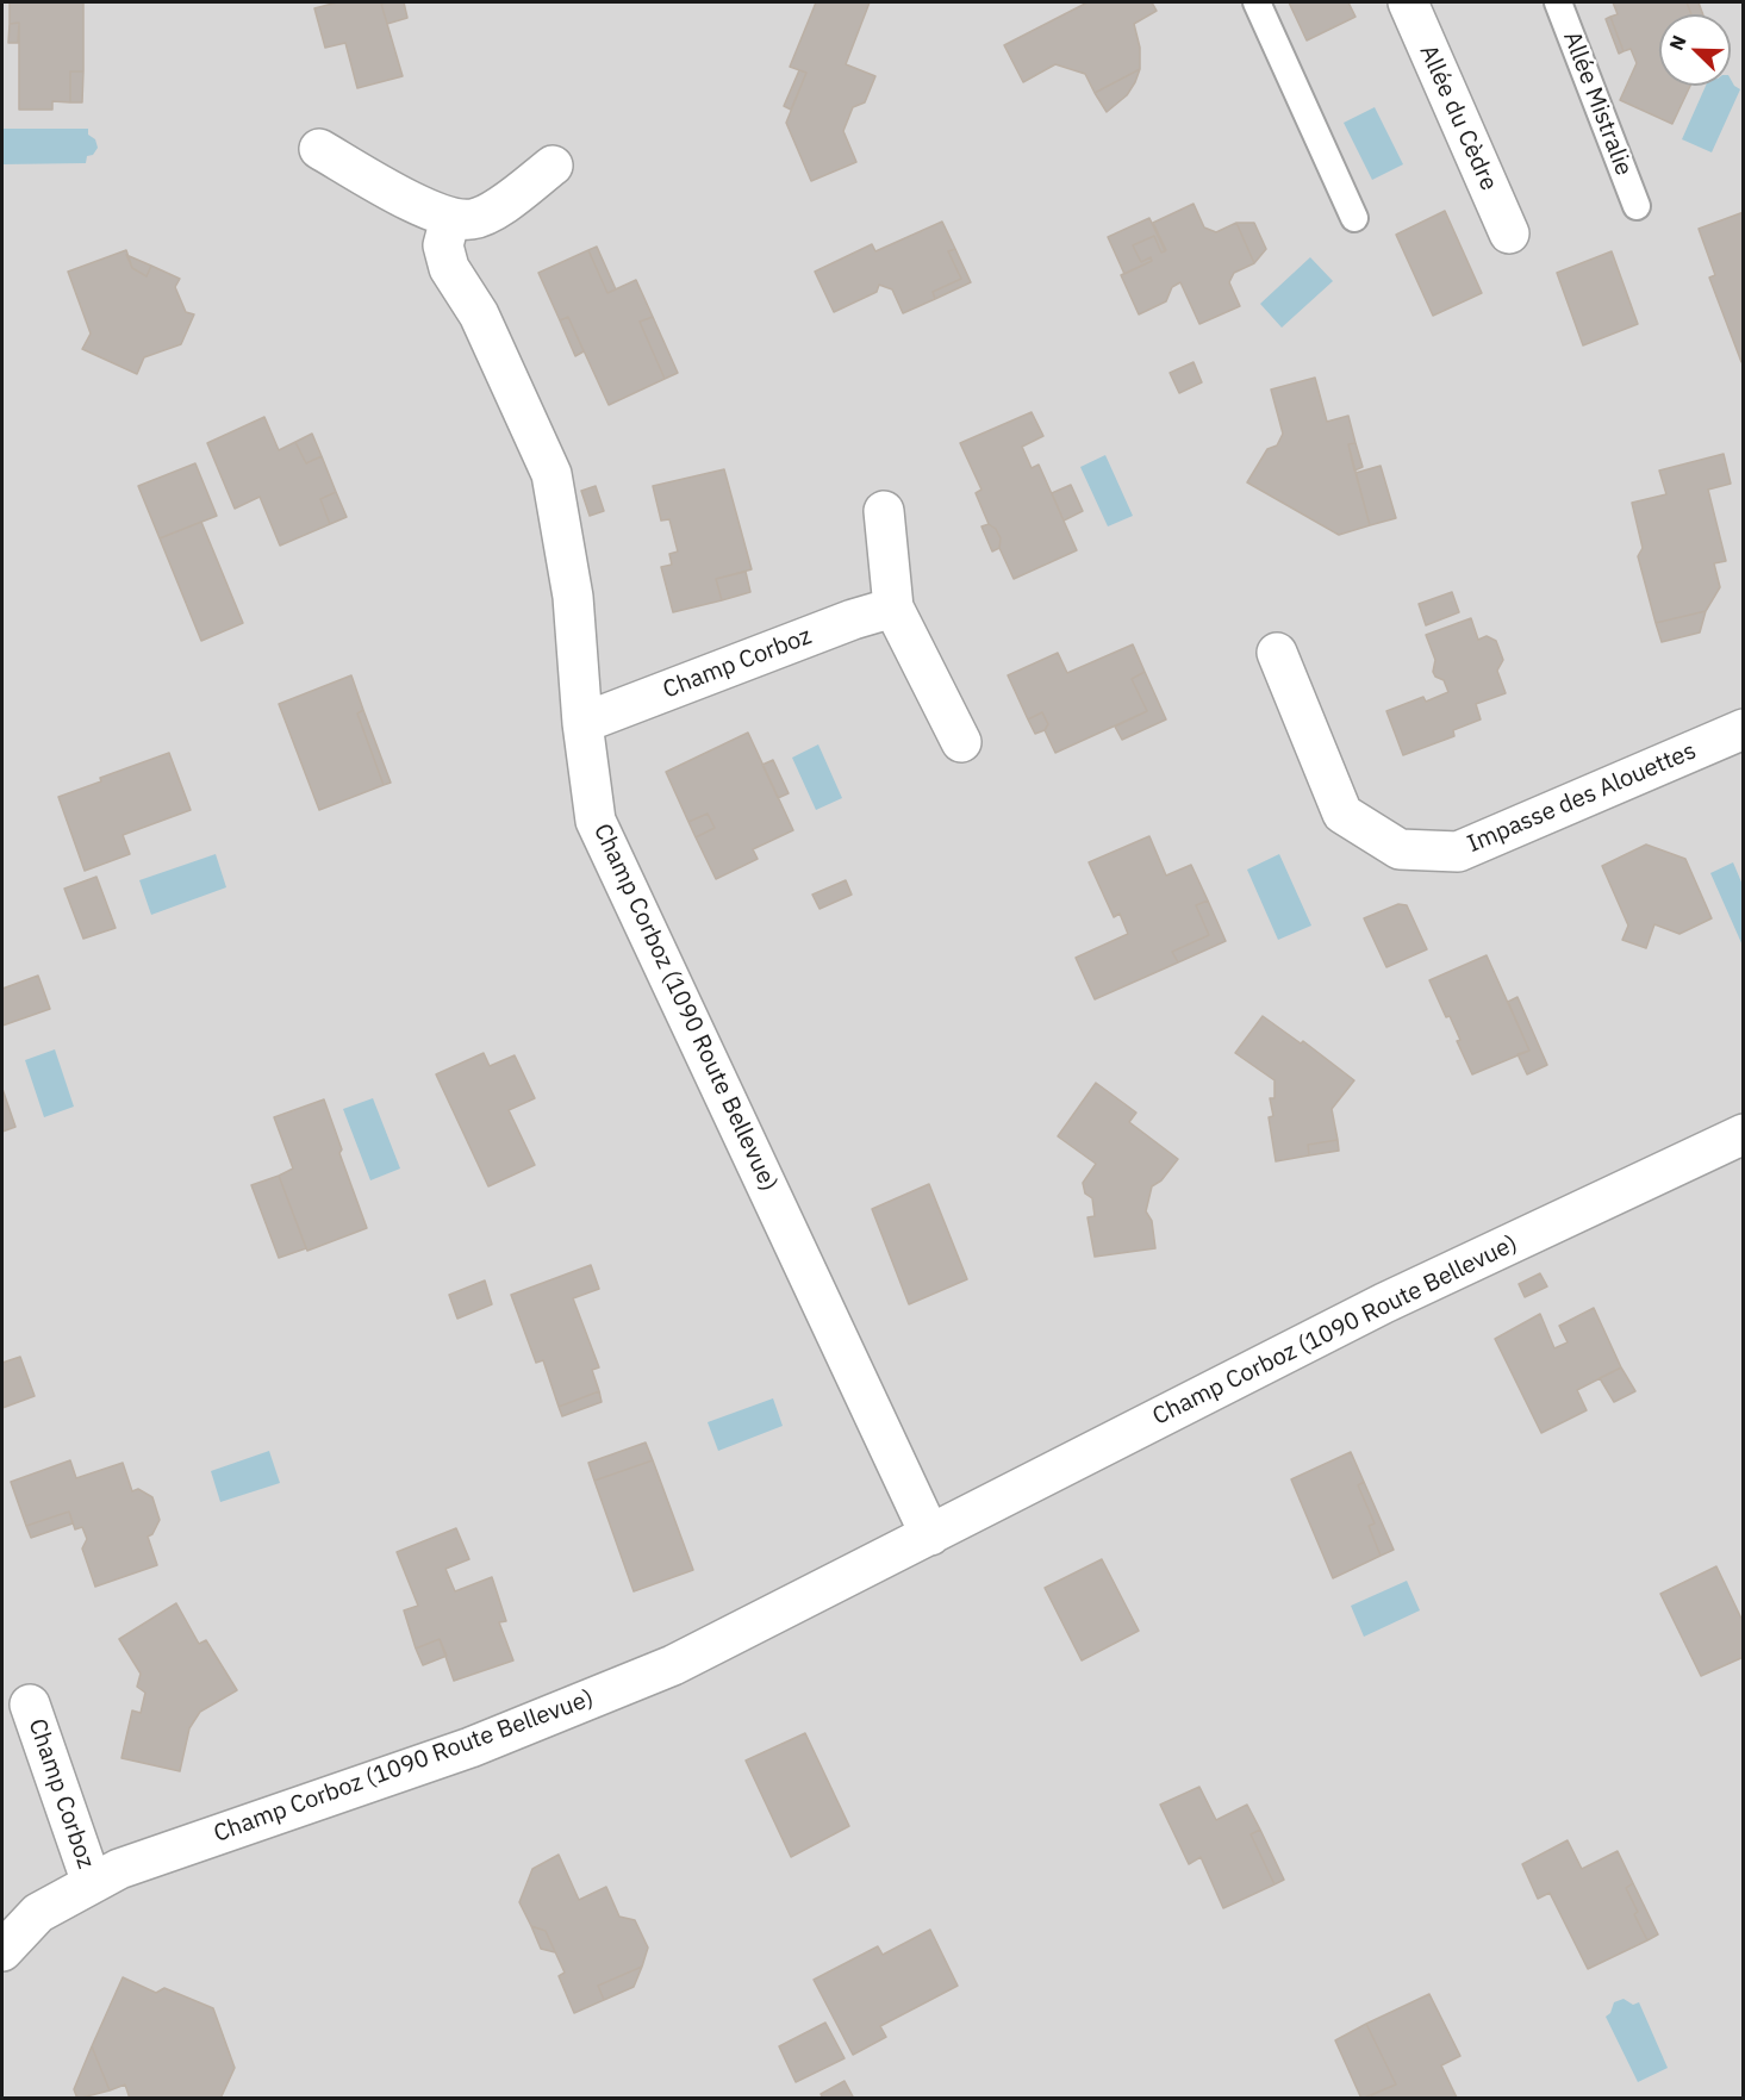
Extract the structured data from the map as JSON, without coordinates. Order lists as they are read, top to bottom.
{
  "streets": {
    "street": [
      "Allée du Cèdre",
      "Champ Corboz",
      "Impasse des Alouettes",
      "Champ Corboz (1090 Route Bellevue)"
    ],
    "lane": ["Allée Mistralie"]
  },
  "crossings": [
    ["Champ Corboz", "Champ Corboz (1090 Route Bellevue)"]
  ],
  "north": "top left"
}
